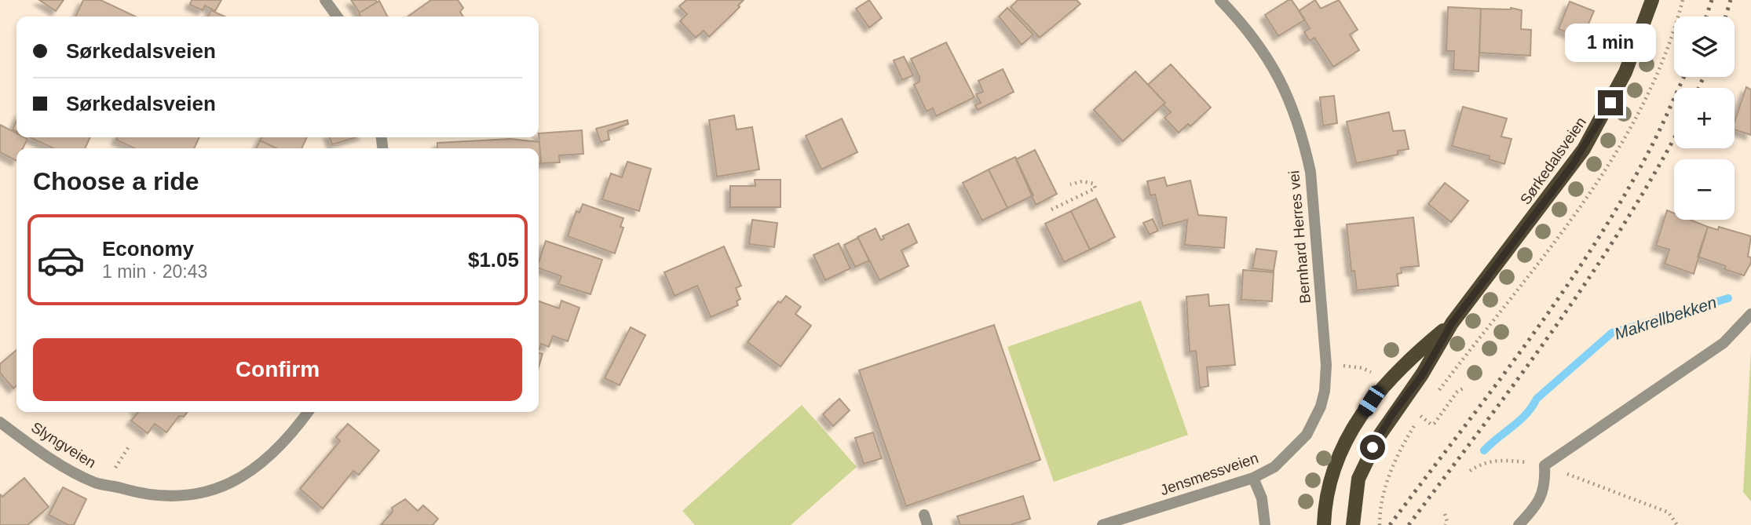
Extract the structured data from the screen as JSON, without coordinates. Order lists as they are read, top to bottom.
{
  "streets": {
    "main road": ["Sørkedalsveien"],
    "street": ["Bernhard Herres vei", "Slyngveien", "Jensmessveien"]
  },
  "crossings": [
    ["Bernhard Herres vei", "Jensmessveien"]
  ],
  "water": ["Makrellbekken"],
  "page": {
    "map_buttons": ["+", "−"],
    "banner": ["Sørkedalsveien", "Sørkedalsveien"],
    "bubble": "1 min",
    "heading": "Choose a ride",
    "list": [
      {
        "name": "Economy",
        "note": "1 min · 20:43",
        "value": "$1.05"
      }
    ],
    "buttons": "Confirm"
  }
}
